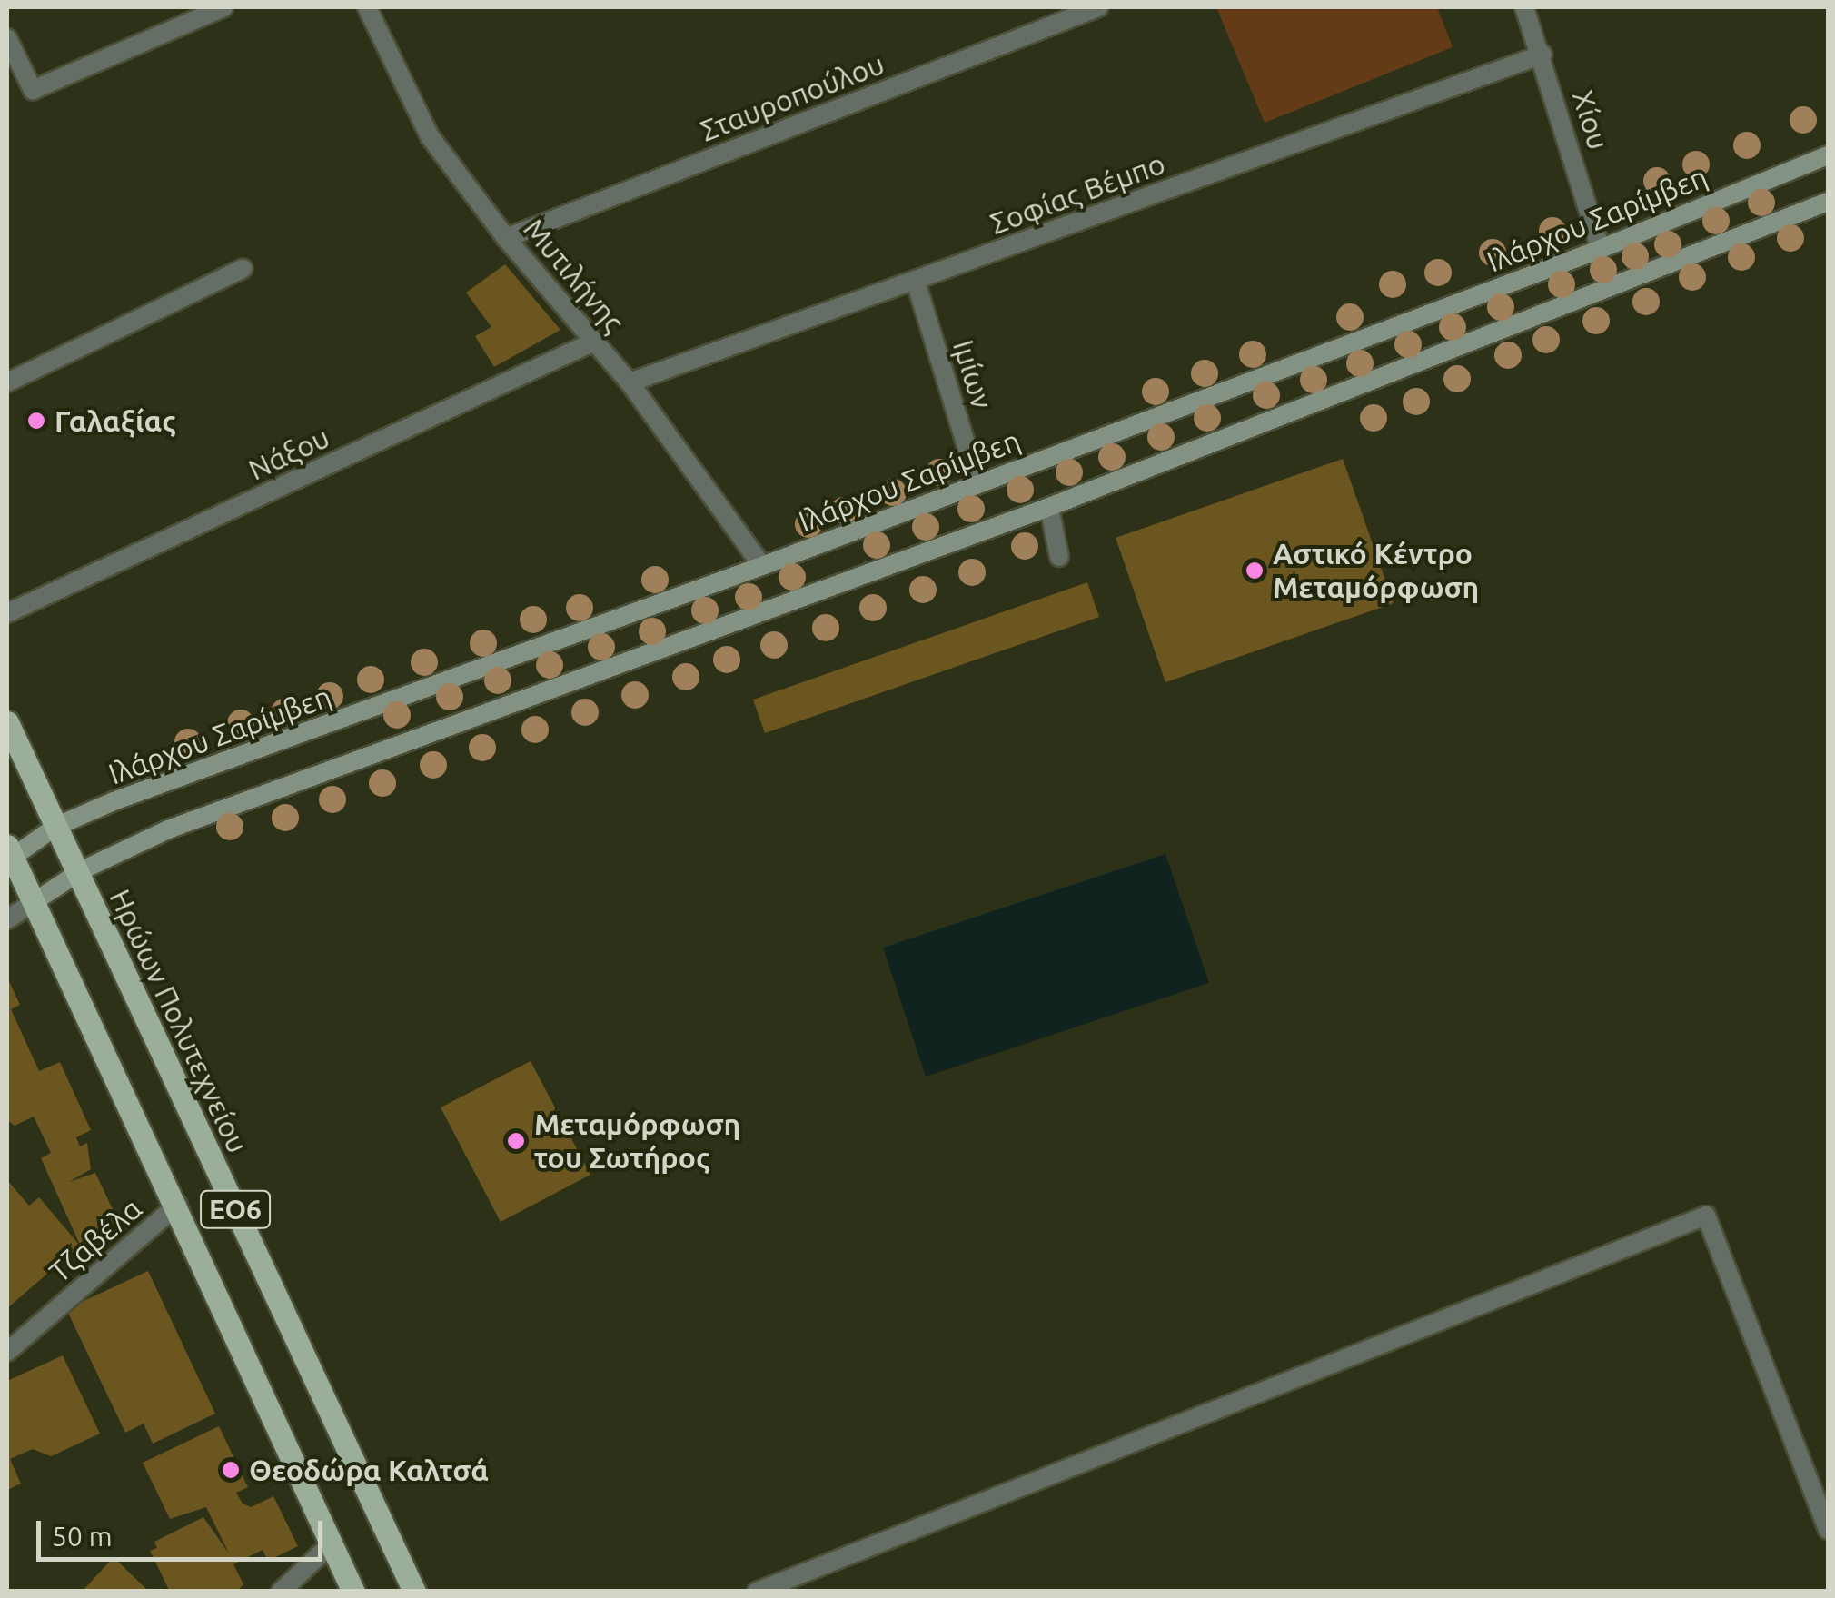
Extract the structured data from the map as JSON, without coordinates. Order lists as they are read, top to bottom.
{
  "streets": {
    "main road": ["Ιλάρχου Σαρίμβεη", "Ηρώων Πολυτεχνείου", "ΕΟ6"],
    "street": [
      "Σταυροπούλου",
      "Χίου",
      "Σοφίας Βέμπο",
      "Μυτιλήνης",
      "Ιμίων",
      "Νάξου",
      "Τζαβέλα"
    ]
  },
  "crossings": [
    ["Σταυροπούλου", "Μυτιλήνης"],
    ["Χίου", "Σοφίας Βέμπο"],
    ["Χίου", "Ιλάρχου Σαρίμβεη"],
    ["Σοφίας Βέμπο", "Μυτιλήνης"],
    ["Σοφίας Βέμπο", "Ιμίων"],
    ["Ιλάρχου Σαρίμβεη", "Μυτιλήνης"],
    ["Ιλάρχου Σαρίμβεη", "Ιμίων"],
    ["Ιλάρχου Σαρίμβεη", "Ηρώων Πολυτεχνείου"],
    ["Ιλάρχου Σαρίμβεη", "ΕΟ6"],
    ["Μυτιλήνης", "Νάξου"],
    ["ΕΟ6", "Τζαβέλα"]
  ],
  "places": [
    "Γαλαξίας",
    "Αστικό Κέντρο Μεταμόρφωση",
    "Μεταμόρφωση του Σωτήρος",
    "Θεοδώρα Καλτσά"
  ],
  "scale_bar": "50 m"
}
